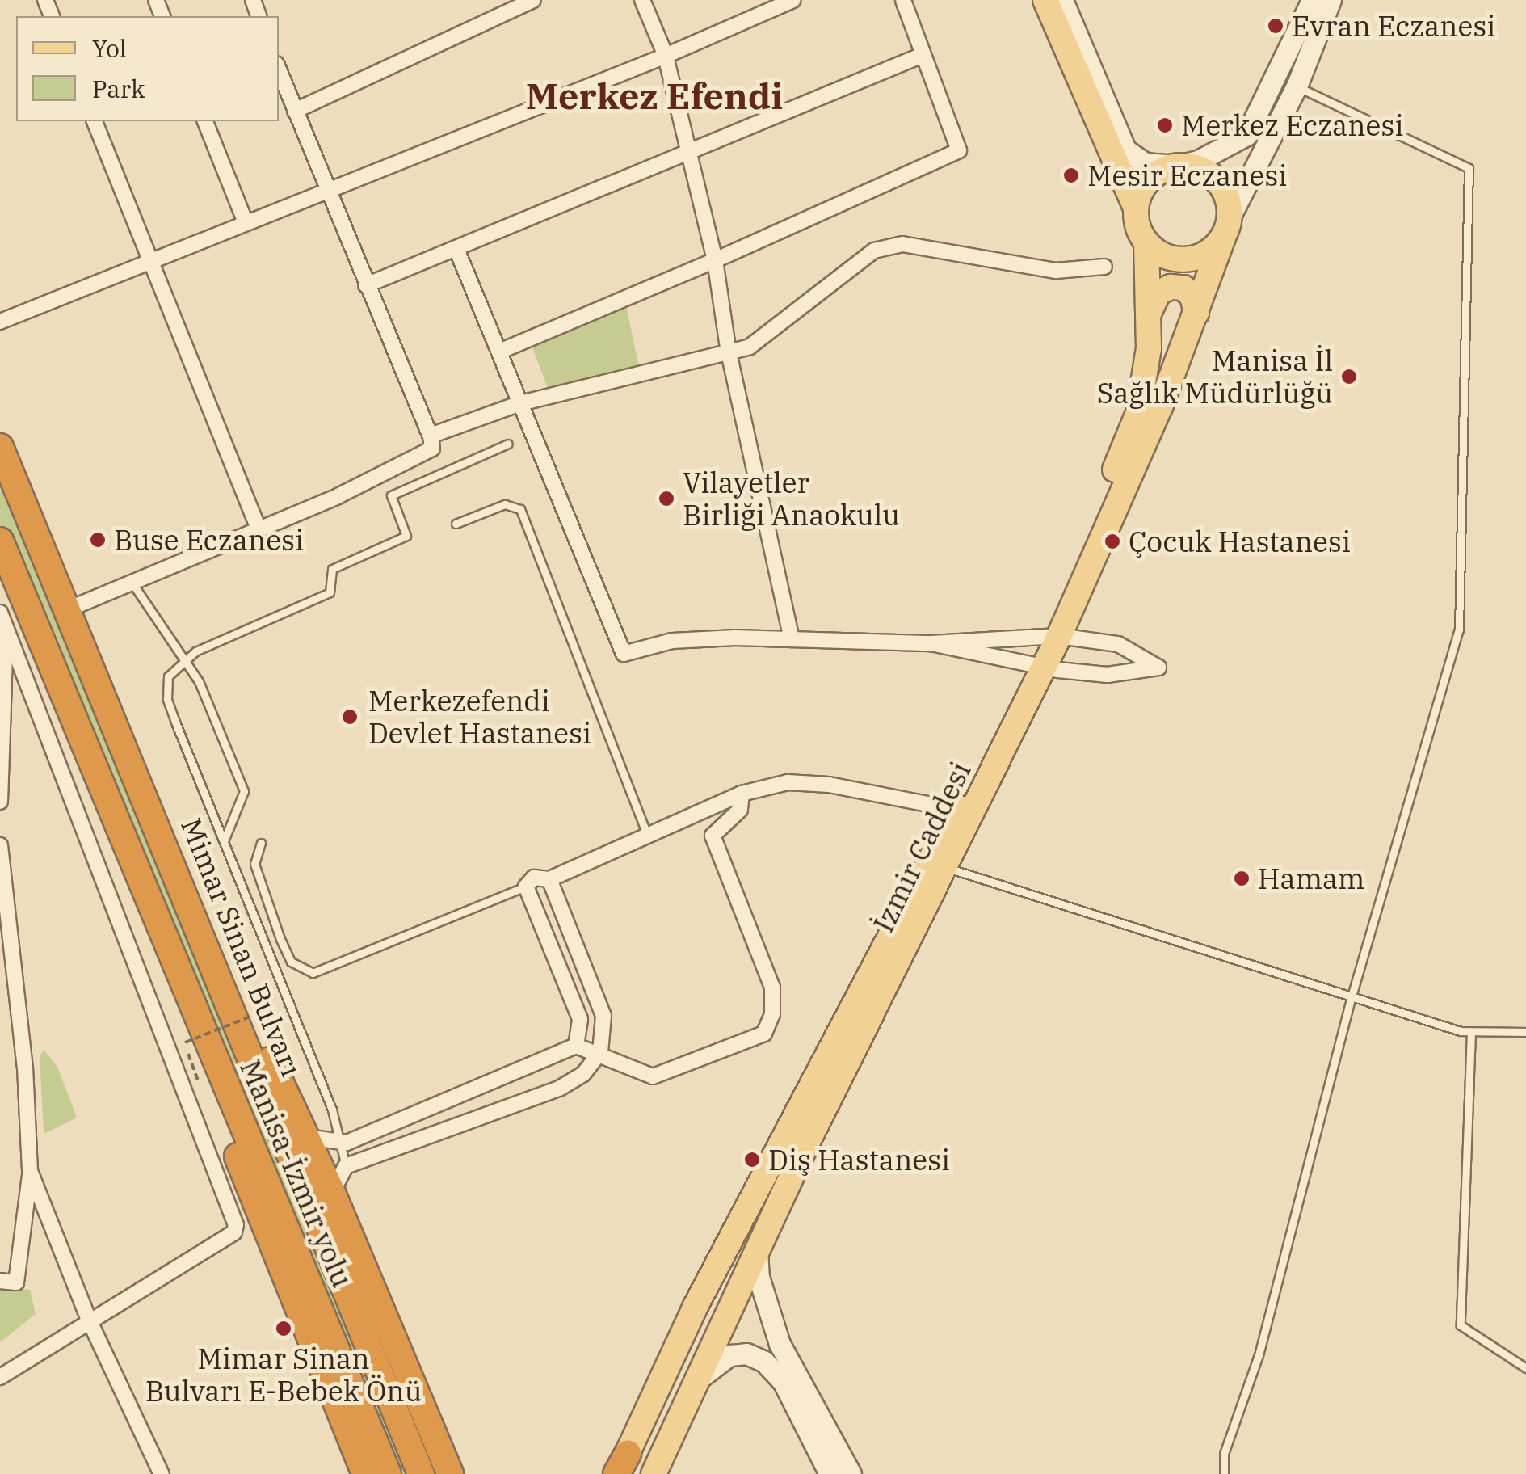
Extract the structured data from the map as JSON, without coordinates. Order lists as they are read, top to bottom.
{
  "streets": {
    "highway": ["Mimar Sinan Bulvarı", "Manisa-İzmir yolu"],
    "main road": ["İzmir Caddesi"]
  },
  "districts": ["Merkez Efendi"],
  "places": [
    "Evran Eczanesi",
    "Merkez Eczanesi",
    "Mesir Eczanesi",
    "Manisa İl Sağlık Müdürlüğü",
    "Vilayetler Birliği Anaokulu",
    "Buse Eczanesi",
    "Çocuk Hastanesi",
    "Merkezefendi Devlet Hastanesi",
    "Hamam",
    "Diş Hastanesi",
    "Mimar Sinan Bulvarı E-Bebek Önü"
  ],
  "legend": ["Yol", "Park"]
}
